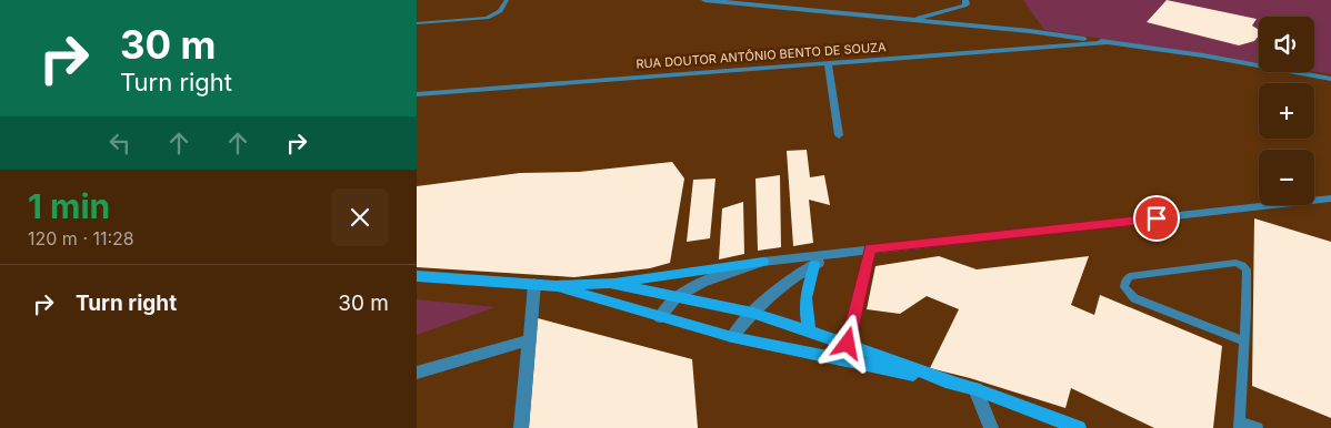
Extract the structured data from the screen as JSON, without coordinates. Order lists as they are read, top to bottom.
{
  "streets": {
    "street": ["RUA DOUTOR ANTÔNIO BENTO DE SOUZA"]
  },
  "page": {
    "turn": ["30 m", "Turn right"],
    "map_buttons": ["+", "−"],
    "heading": ["1 min", "120 m · 11:28"],
    "list": [
      {
        "name": "Turn right",
        "value": "30 m"
      }
    ]
  }
}
